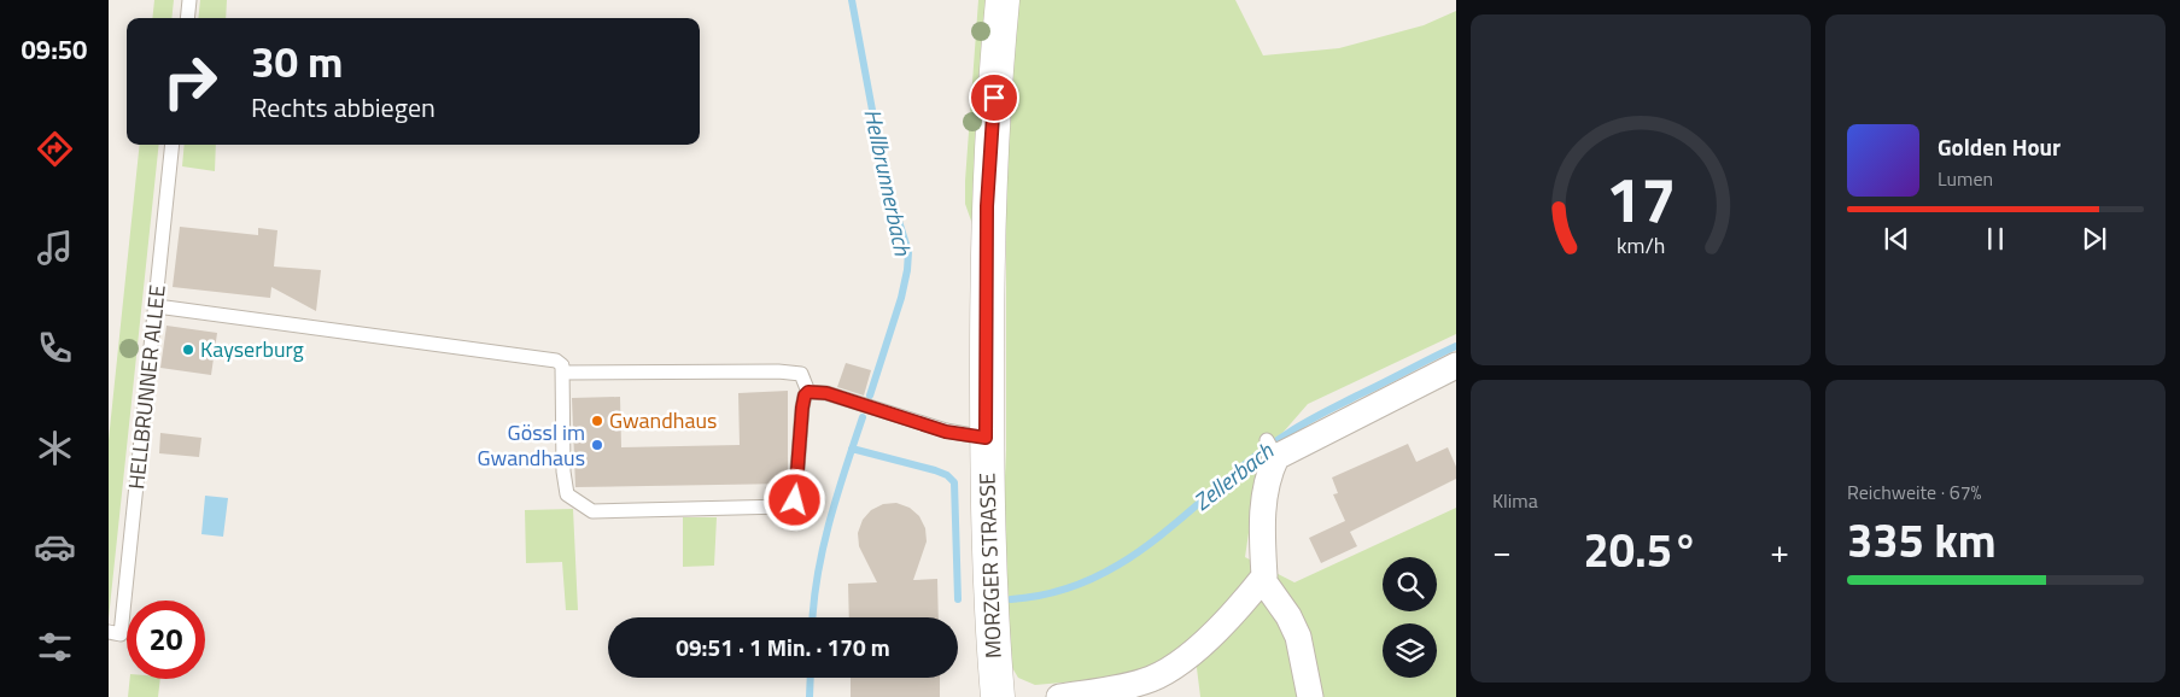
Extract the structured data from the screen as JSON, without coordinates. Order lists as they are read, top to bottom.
{
  "streets": {
    "street": ["MORZGER STRASSE"],
    "lane": ["HELLBRUNNER ALLEE"]
  },
  "water": ["Hellbrunnerbach", "Zellerbach"],
  "places": ["Kayserburg", "Gwandhaus", "Gössl im Gwandhaus"],
  "page": {
    "tabs": "09:50",
    "turn": ["30 m", "Rechts abbiegen"],
    "song": ["Golden Hour", "Lumen"],
    "tile": [
      "Klima",
      ["Reichweite · 67%", "335 km"]
    ],
    "heat": ["−", "20.5°", "+"],
    "limit": "20",
    "trip": "09:51 · 1 Min. · 170 m",
    "gauge": ["17", "km/h"]
  }
}
